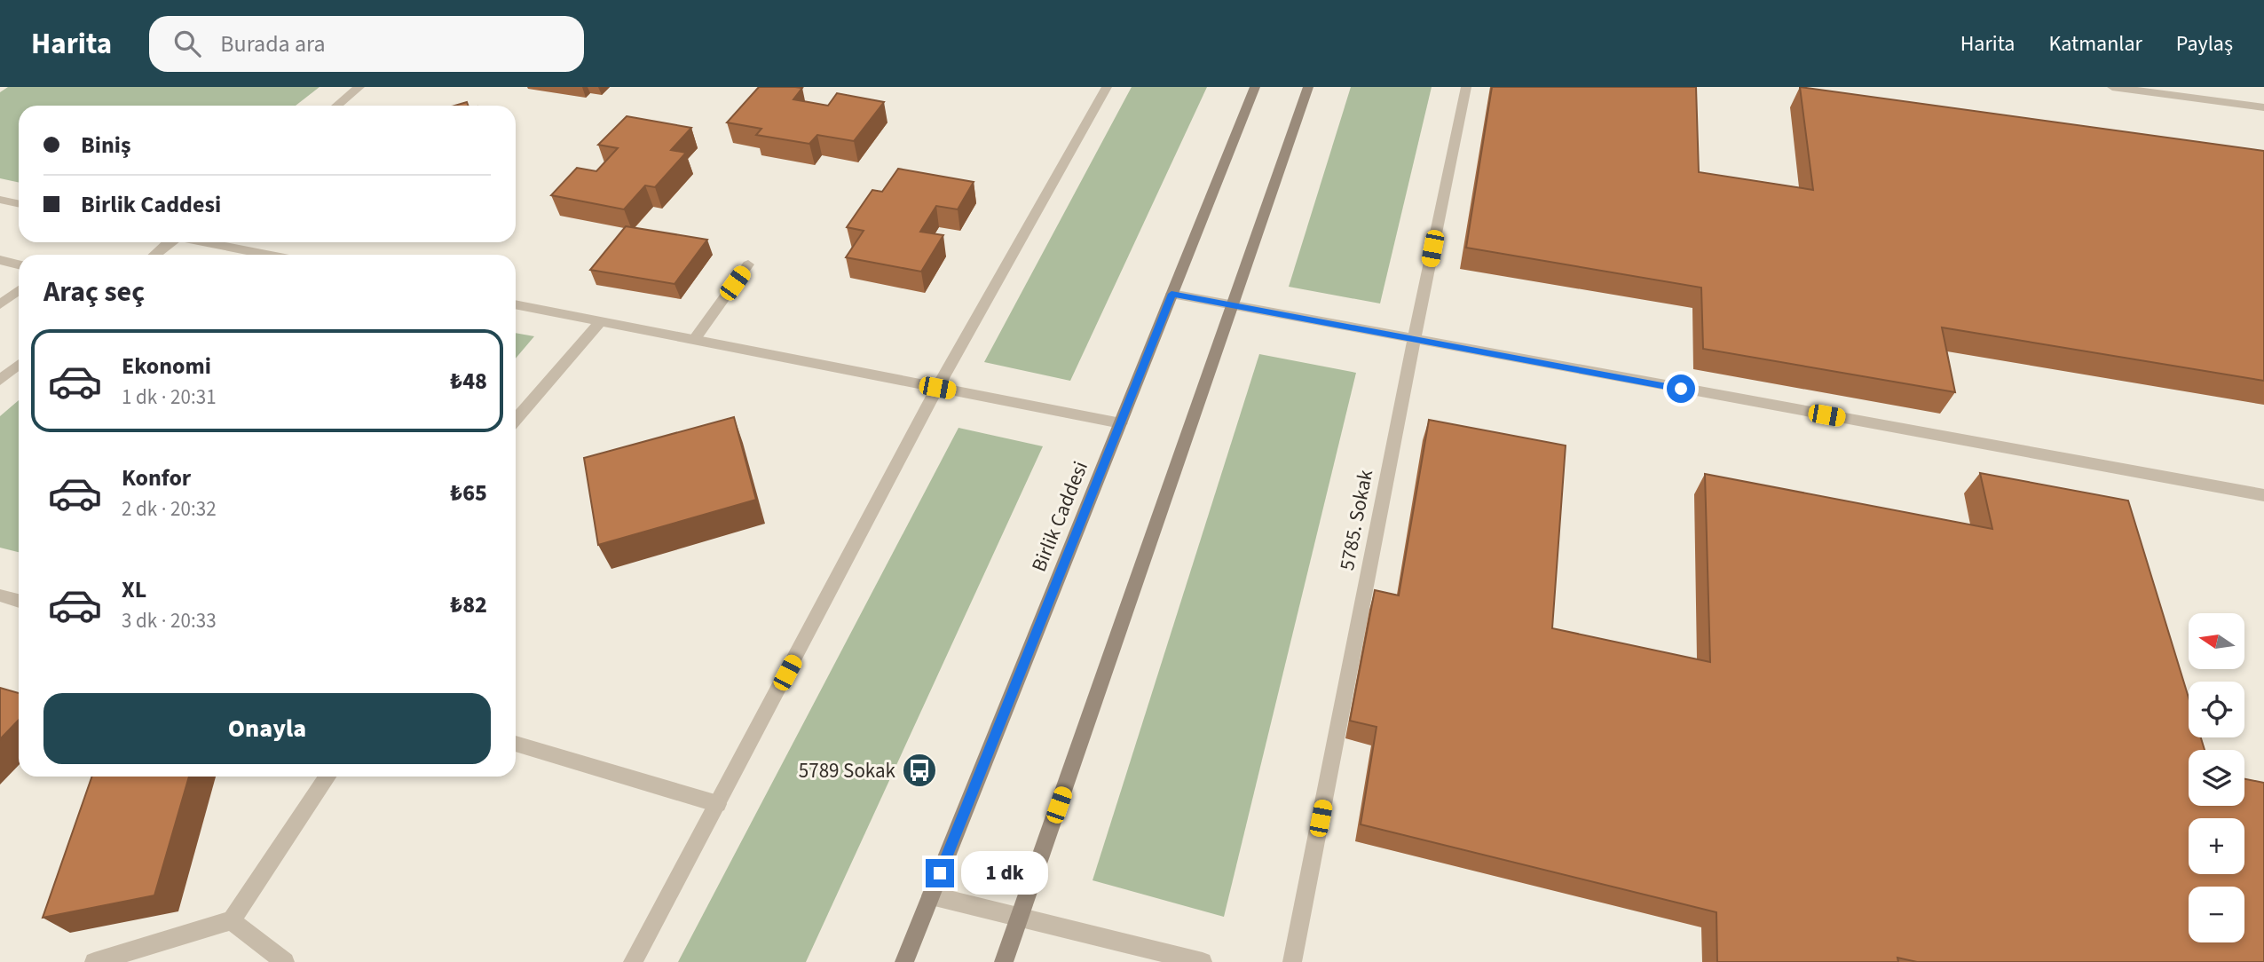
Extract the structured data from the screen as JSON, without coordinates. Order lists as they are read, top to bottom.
{
  "streets": {
    "street": ["Birlik Caddesi", "5785. Sokak"]
  },
  "places": {
    "bus stop": ["5789 Sokak"]
  },
  "north": "left",
  "page": {
    "header": "Harita",
    "search": "Burada ara",
    "nav": ["Harita", "Katmanlar", "Paylaş"],
    "banner": ["Biniş", "Birlik Caddesi"],
    "heading": "Araç seç",
    "list": [
      {
        "name": "Ekonomi",
        "note": "1 dk · 20:31",
        "value": "₺48"
      },
      {
        "name": "Konfor",
        "note": "2 dk · 20:32",
        "value": "₺65"
      },
      {
        "name": "XL",
        "note": "3 dk · 20:33",
        "value": "₺82"
      }
    ],
    "map_buttons": ["+", "−"],
    "buttons": "Onayla",
    "bubble": "1 dk"
  }
}
